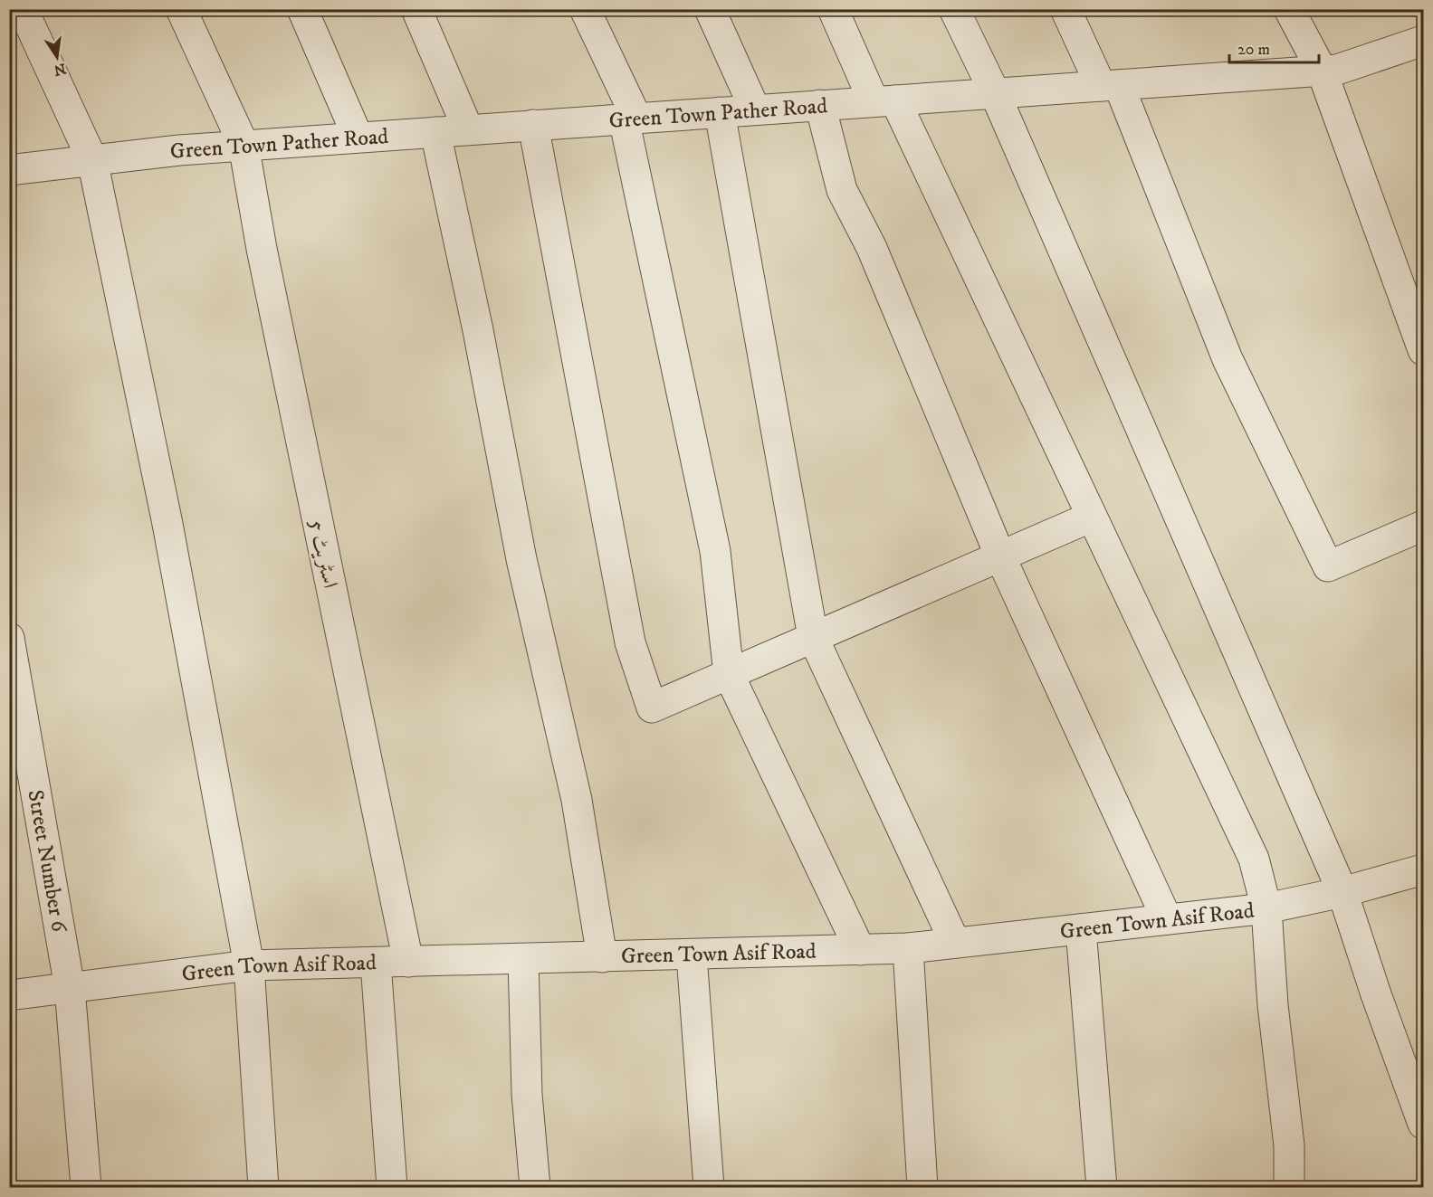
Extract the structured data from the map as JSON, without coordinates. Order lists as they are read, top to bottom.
{
  "streets": {
    "street": [
      "Green Town Pather Road",
      "اسٹریٹ 5",
      "Street Number 6",
      "Green Town Asif Road"
    ]
  },
  "crossings": [
    ["Green Town Pather Road", "اسٹریٹ 5"],
    ["اسٹریٹ 5", "Green Town Asif Road"],
    ["Street Number 6", "Green Town Asif Road"]
  ],
  "scale_bar": "20 m",
  "north": "bottom"
}
